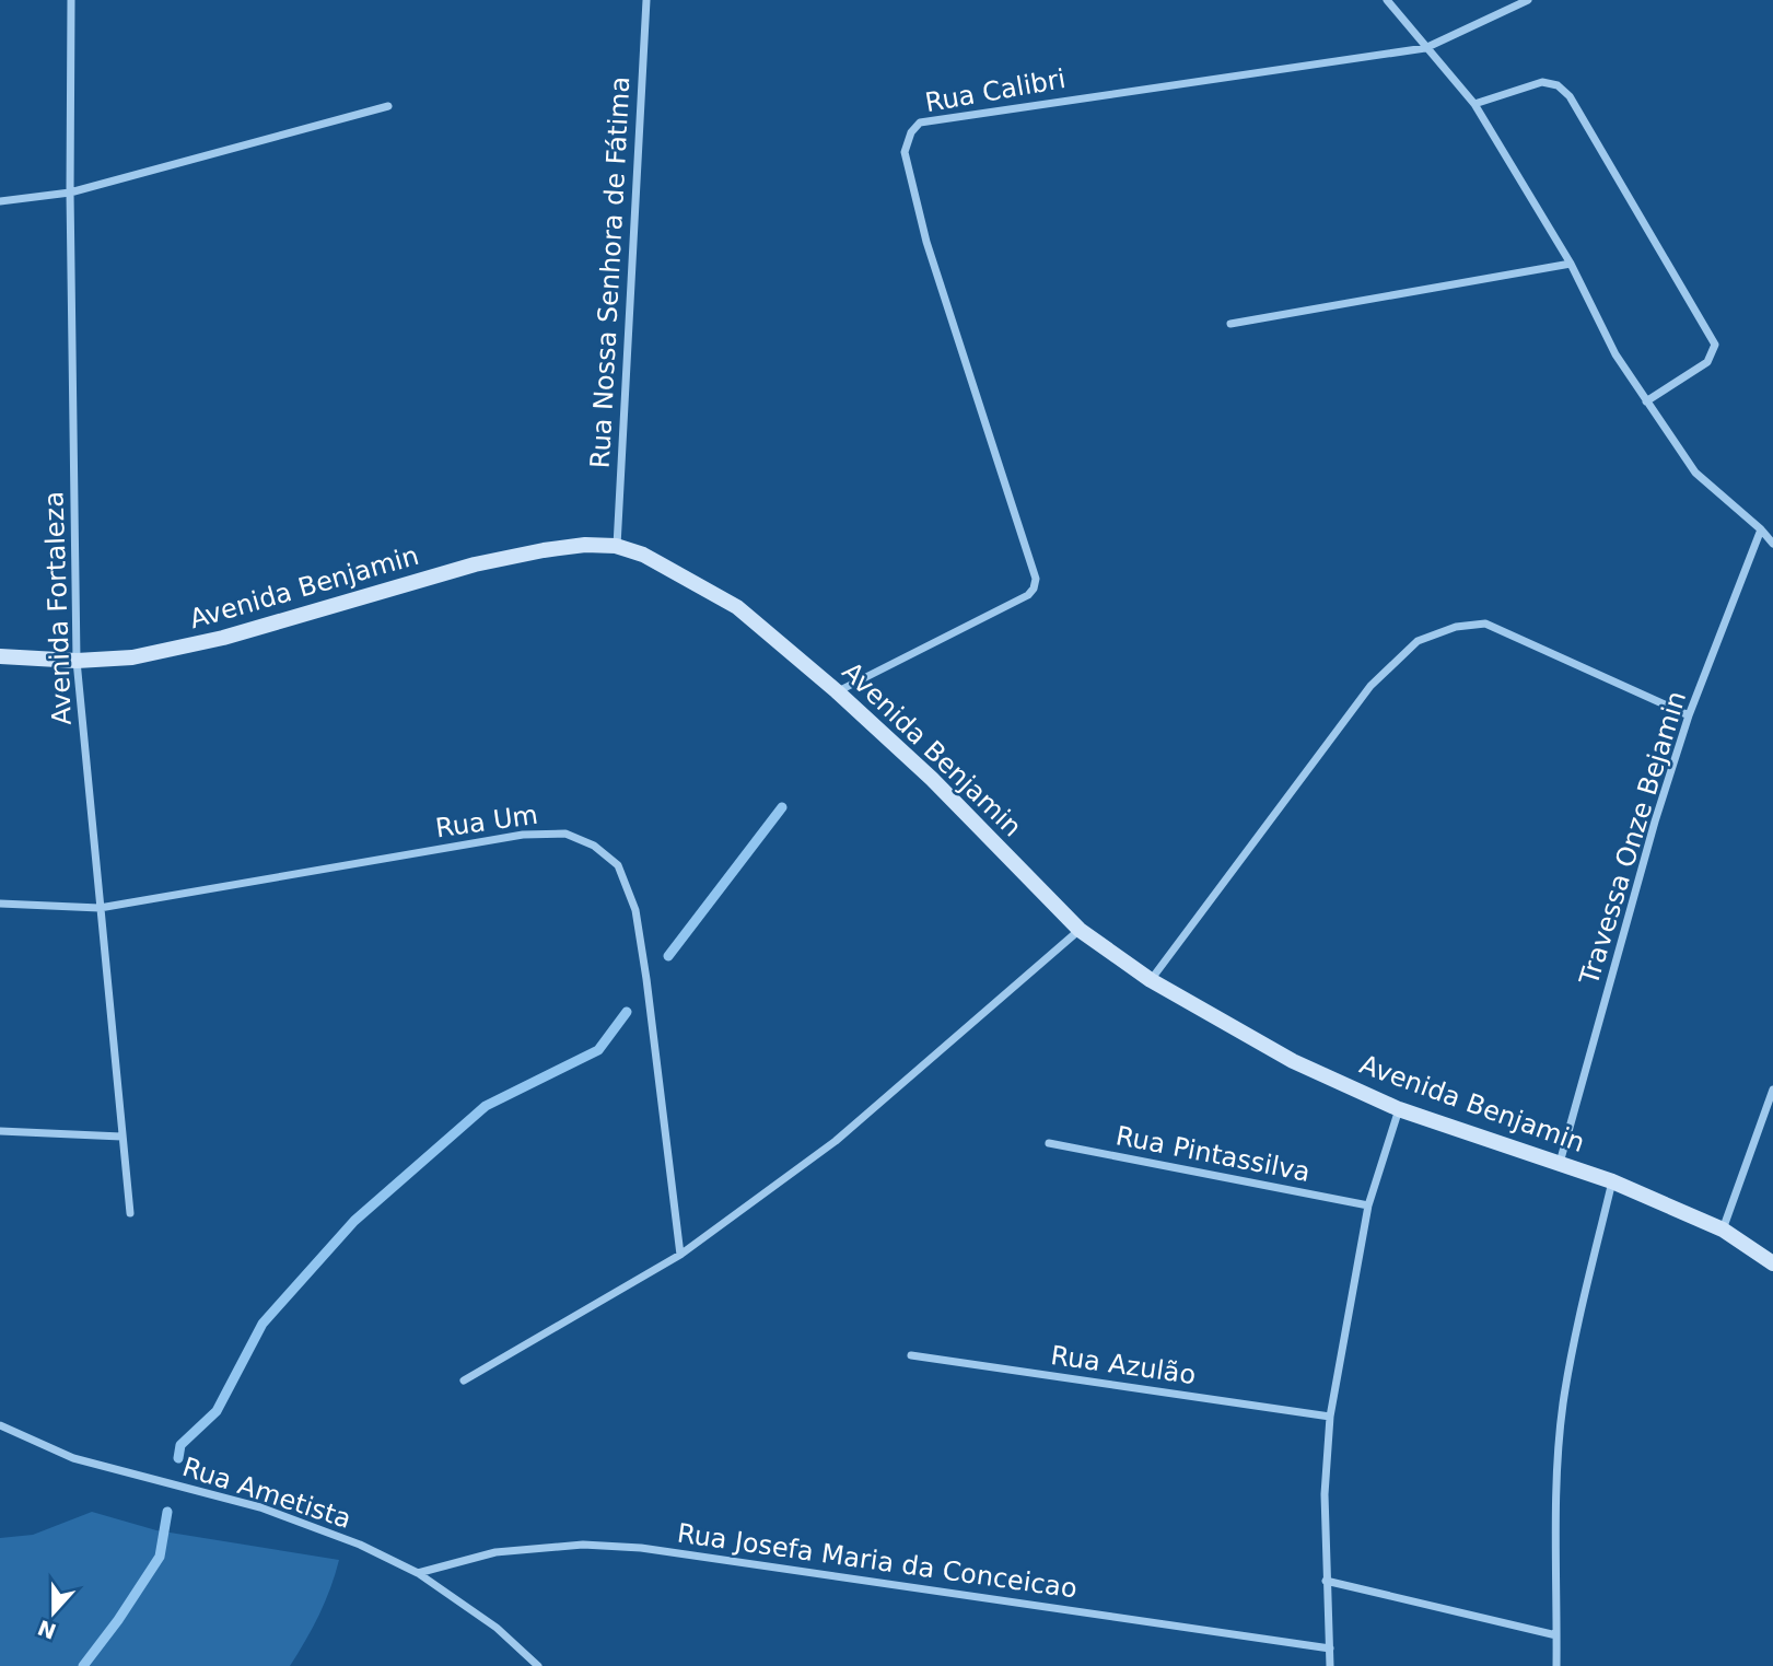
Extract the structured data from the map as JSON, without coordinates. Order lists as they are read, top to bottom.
{
  "streets": {
    "street": [
      "Rua Calibri",
      "Rua Nossa Senhora de Fátima",
      "Avenida Benjamin",
      "Avenida Fortaleza",
      "Rua Um",
      "Travessa Onze Bejamin",
      "Rua Pintassilva",
      "Rua Azulão",
      "Rua Ametista",
      "Rua Josefa Maria da Conceicao"
    ]
  },
  "crossings": [
    ["Rua Calibri", "Avenida Benjamin"],
    ["Rua Nossa Senhora de Fátima", "Avenida Benjamin"],
    ["Avenida Benjamin", "Avenida Fortaleza"],
    ["Avenida Benjamin", "Travessa Onze Bejamin"],
    ["Avenida Fortaleza", "Rua Um"],
    ["Rua Ametista", "Rua Josefa Maria da Conceicao"]
  ],
  "north": "bottom"
}
